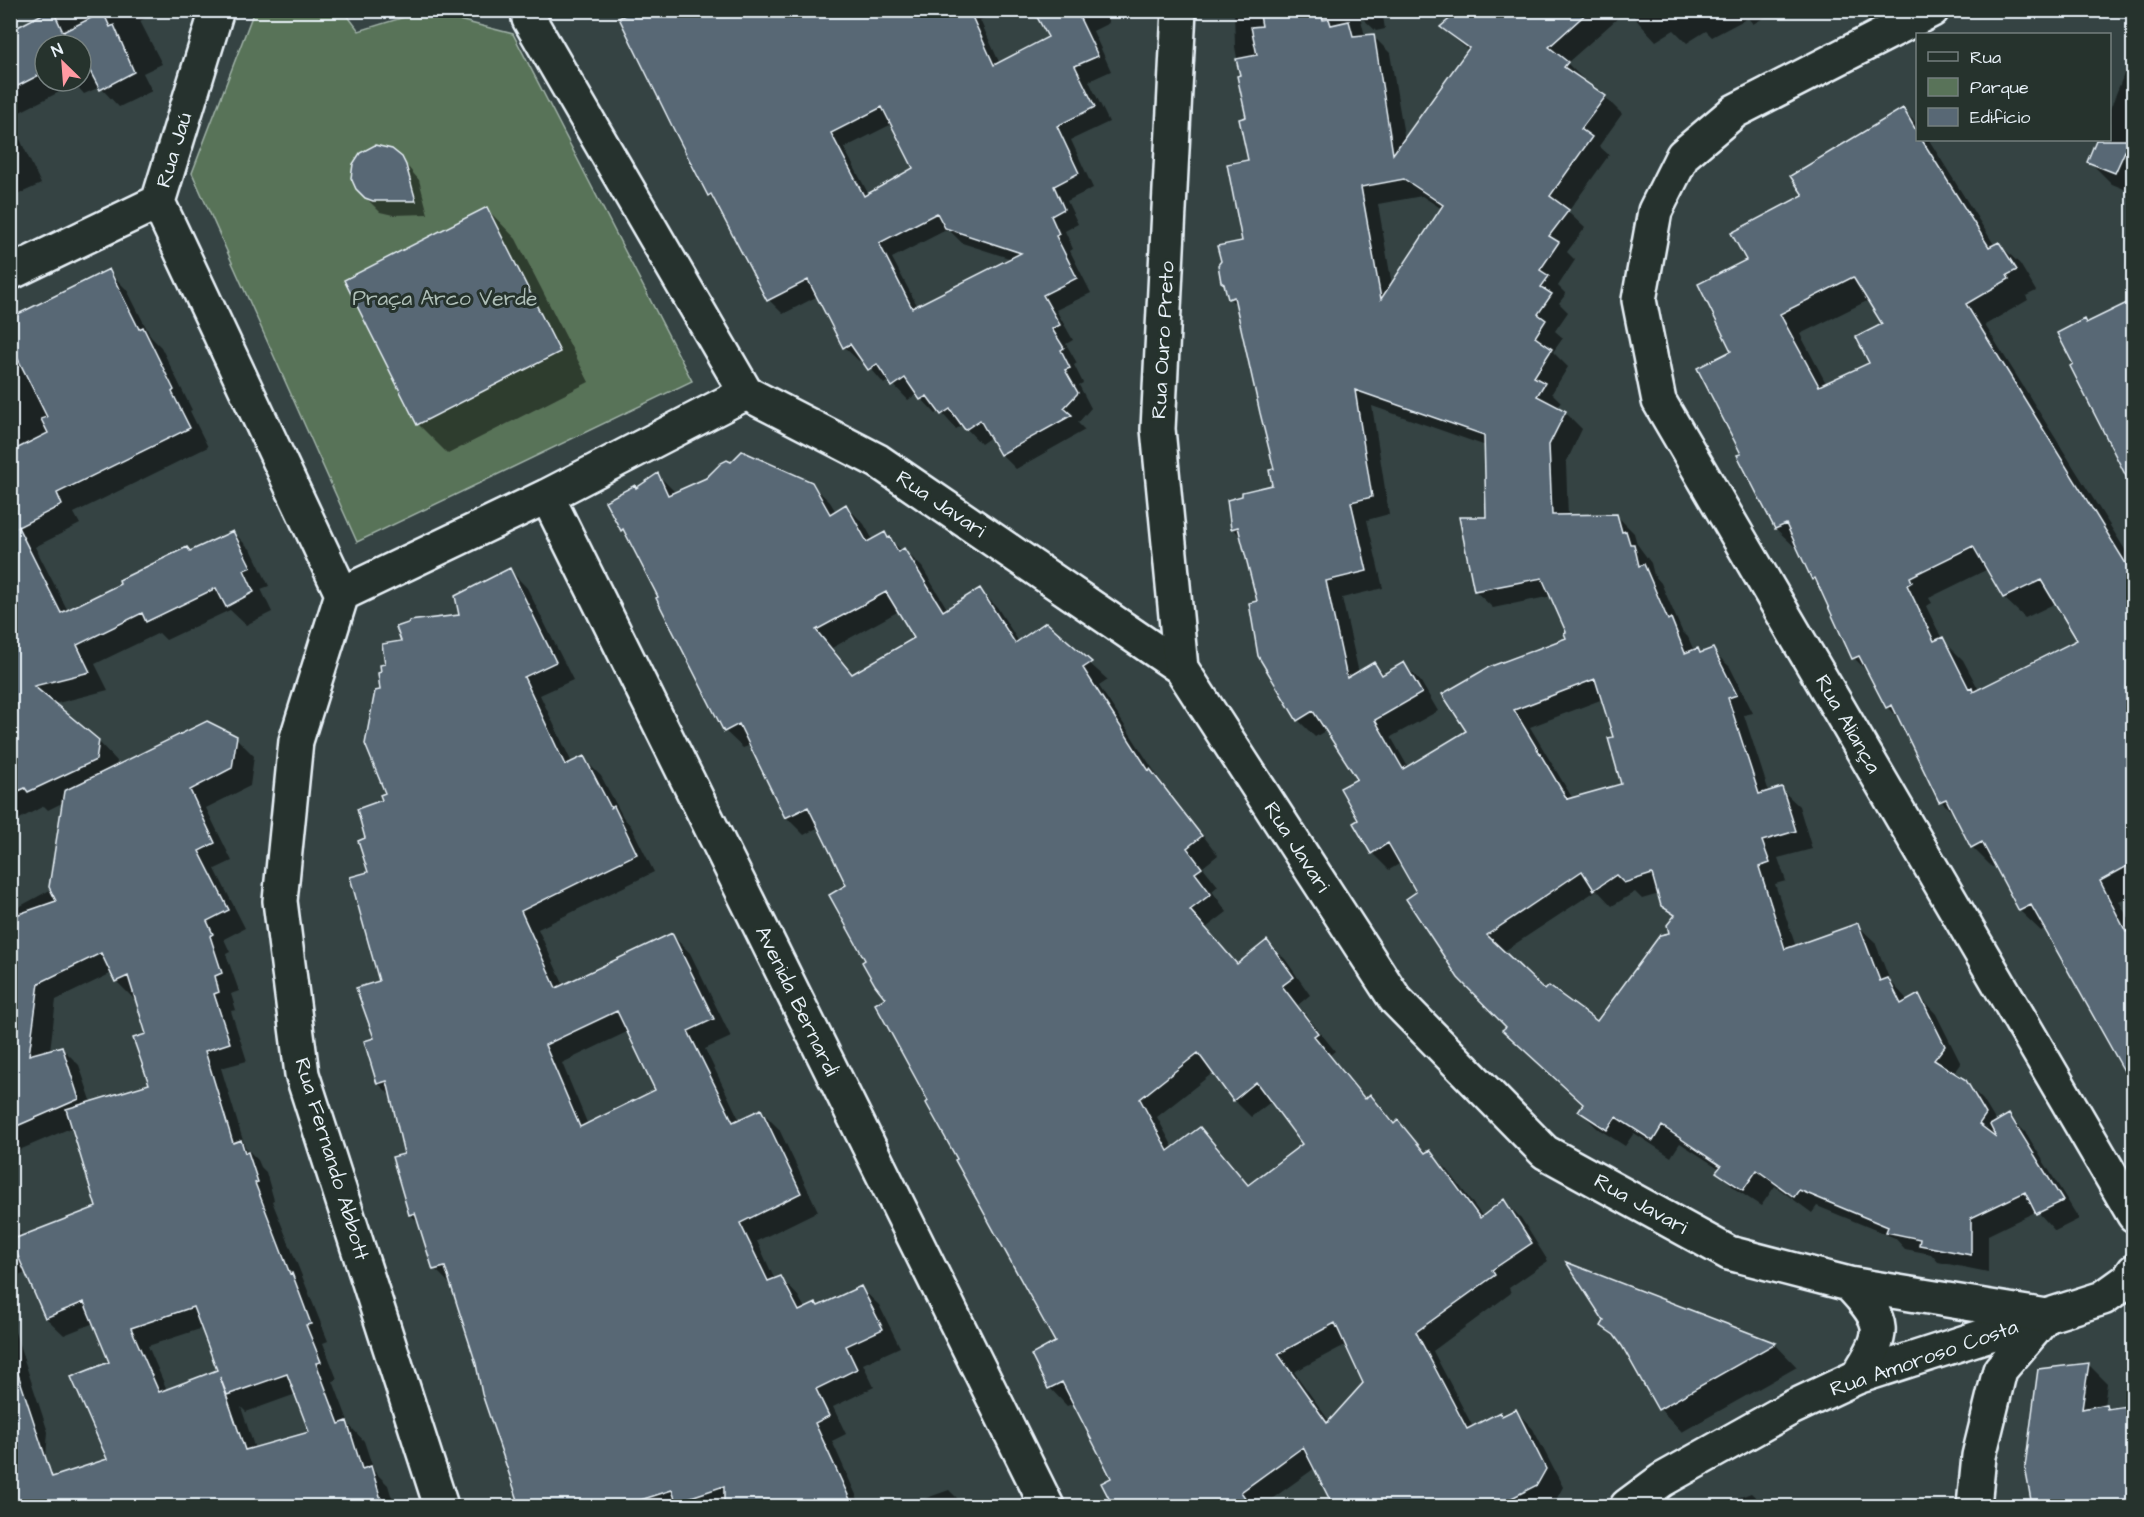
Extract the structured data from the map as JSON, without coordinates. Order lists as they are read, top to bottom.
{
  "streets": {
    "street": [
      "Rua Jaú",
      "Rua Ouro Preto",
      "Rua Javari",
      "Rua Aliança",
      "Avenida Bernardi",
      "Rua Fernando Abbott",
      "Rua Amoroso Costa"
    ]
  },
  "crossings": [
    ["Rua Ouro Preto", "Rua Javari"],
    ["Rua Javari", "Rua Amoroso Costa"]
  ],
  "parks": ["Praça Arco Verde"],
  "legend": ["Rua", "Parque", "Edifício"],
  "north": "top left"
}
